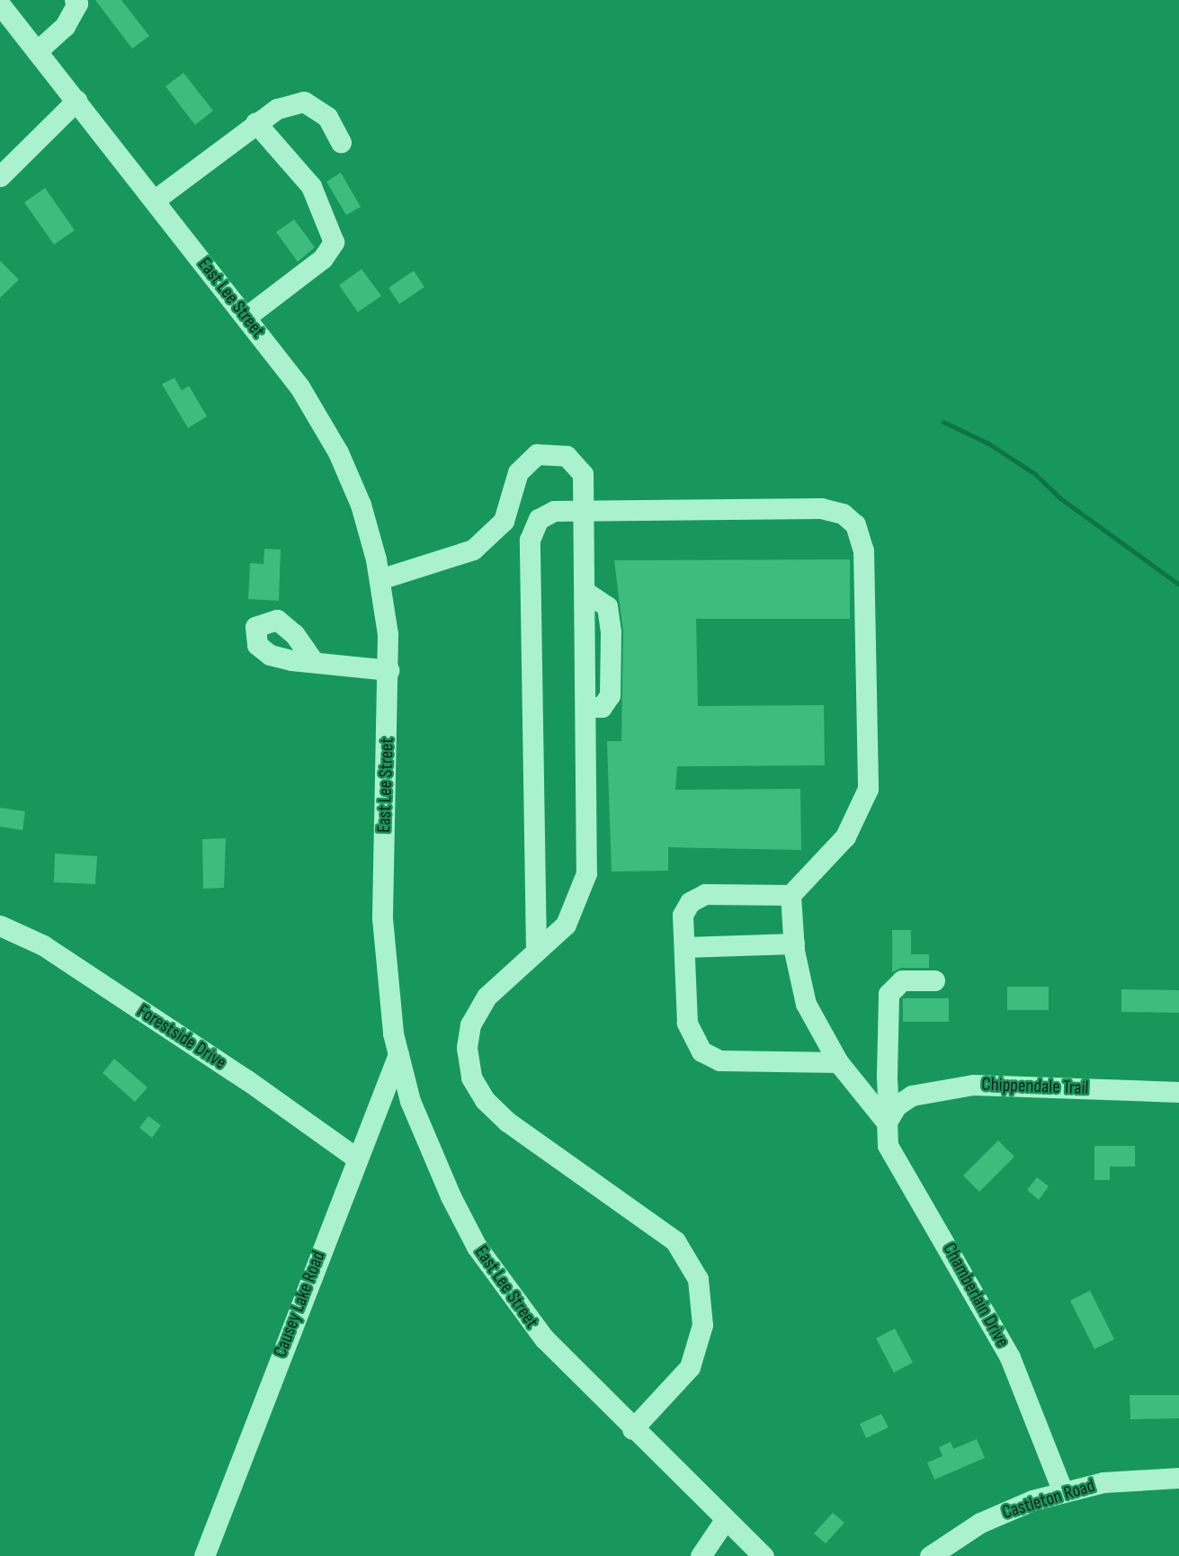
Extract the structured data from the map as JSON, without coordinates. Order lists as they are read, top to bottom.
{
  "streets": {
    "street": [
      "East Lee Street",
      "Forestside Drive",
      "Chippendale Trail",
      "Chamberlain Drive",
      "Causey Lake Road",
      "Castleton Road"
    ]
  },
  "crossings": [
    ["East Lee Street", "Causey Lake Road"],
    ["Forestside Drive", "Causey Lake Road"],
    ["Chippendale Trail", "Chamberlain Drive"],
    ["Chamberlain Drive", "Castleton Road"]
  ]
}
